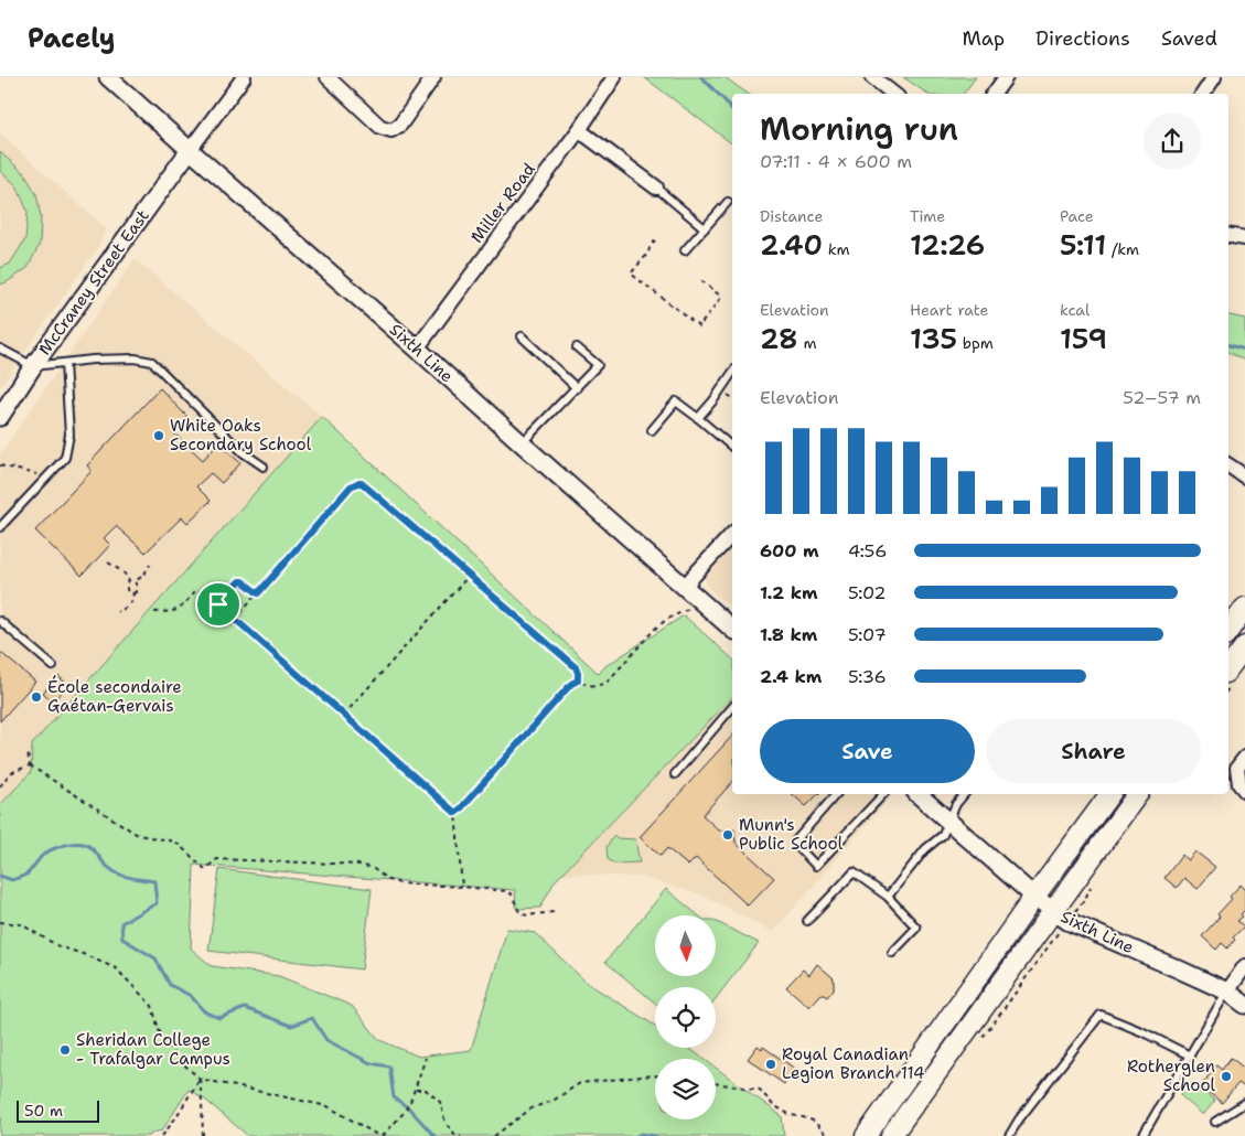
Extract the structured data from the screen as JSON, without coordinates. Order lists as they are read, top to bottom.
{
  "streets": {
    "street": ["Miller Road", "McCraney Street East", "Sixth Line"]
  },
  "crossings": [
    ["Miller Road", "Sixth Line"],
    ["McCraney Street East", "Sixth Line"]
  ],
  "places": [
    "White Oaks Secondary School",
    "École secondaire Gaétan-Gervais",
    "Munn's Public School",
    "Sheridan College - Trafalgar Campus",
    "Royal Canadian Legion Branch 114",
    "Rotherglen School"
  ],
  "scale_bar": "50 m",
  "north": "bottom",
  "page": {
    "header": "Pacely",
    "nav": ["Map", "Directions", "Saved"],
    "heading": ["Morning run", "07:11 · 4 × 600 m"],
    "stats": [
      ["Distance", "2.40 km"],
      ["Time", "12:26"],
      ["Pace", "5:11 /km"],
      ["Elevation", "28 m"],
      ["Heart rate", "135 bpm"],
      ["kcal", "159"]
    ],
    "chart": ["Elevation", "52–57 m"],
    "list": [
      {
        "name": "600 m",
        "note": "4:56"
      },
      {
        "name": "1.2 km",
        "note": "5:02"
      },
      {
        "name": "1.8 km",
        "note": "5:07"
      },
      {
        "name": "2.4 km",
        "note": "5:36"
      }
    ],
    "buttons": ["Save", "Share"],
    "scale": "50 m"
  }
}
